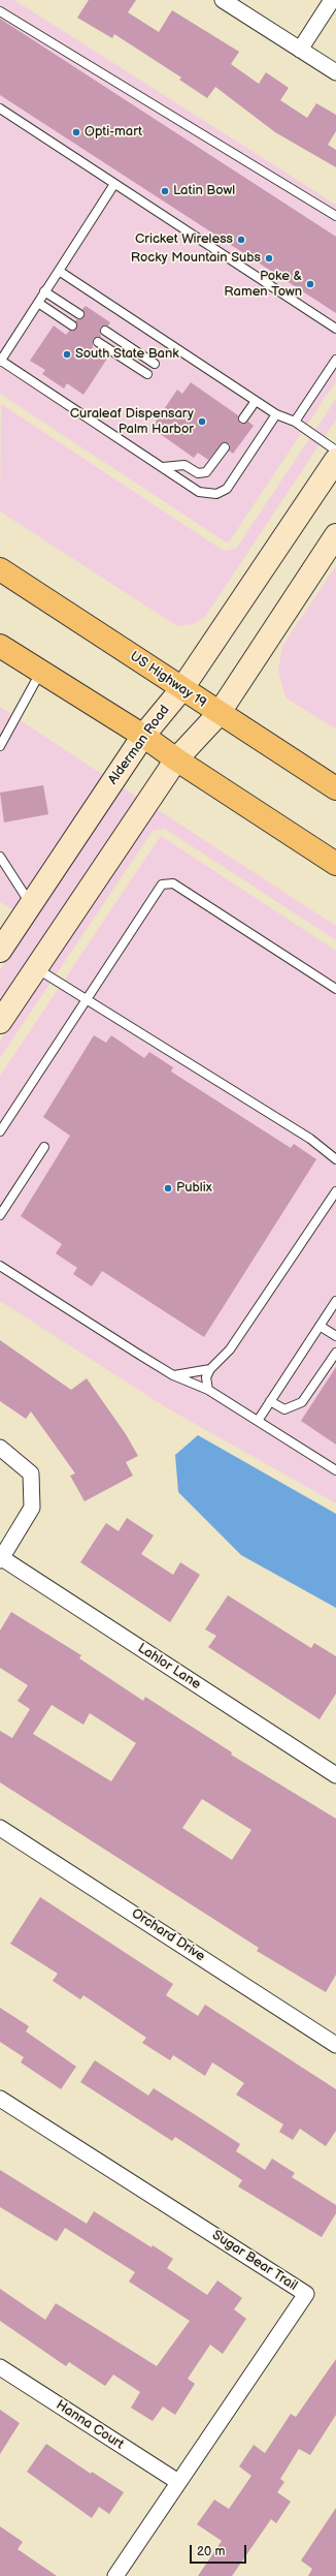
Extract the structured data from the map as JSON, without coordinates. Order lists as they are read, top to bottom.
{
  "streets": {
    "highway": ["US Highway 19"],
    "main road": ["Alderman Road"],
    "street": [
      "Lahlor Lane",
      "Orchard Drive",
      "Sugar Bear Trail",
      "Hanna Court"
    ]
  },
  "crossings": [
    ["US Highway 19", "Alderman Road"],
    ["Sugar Bear Trail", "Hanna Court"]
  ],
  "places": [
    "Opti-mart",
    "Latin Bowl",
    "Cricket Wireless",
    "Rocky Mountain Subs",
    "Poke & Ramen Town",
    "South State Bank",
    "Curaleaf Dispensary Palm Harbor",
    "Publix"
  ],
  "scale_bar": "20 m"
}
